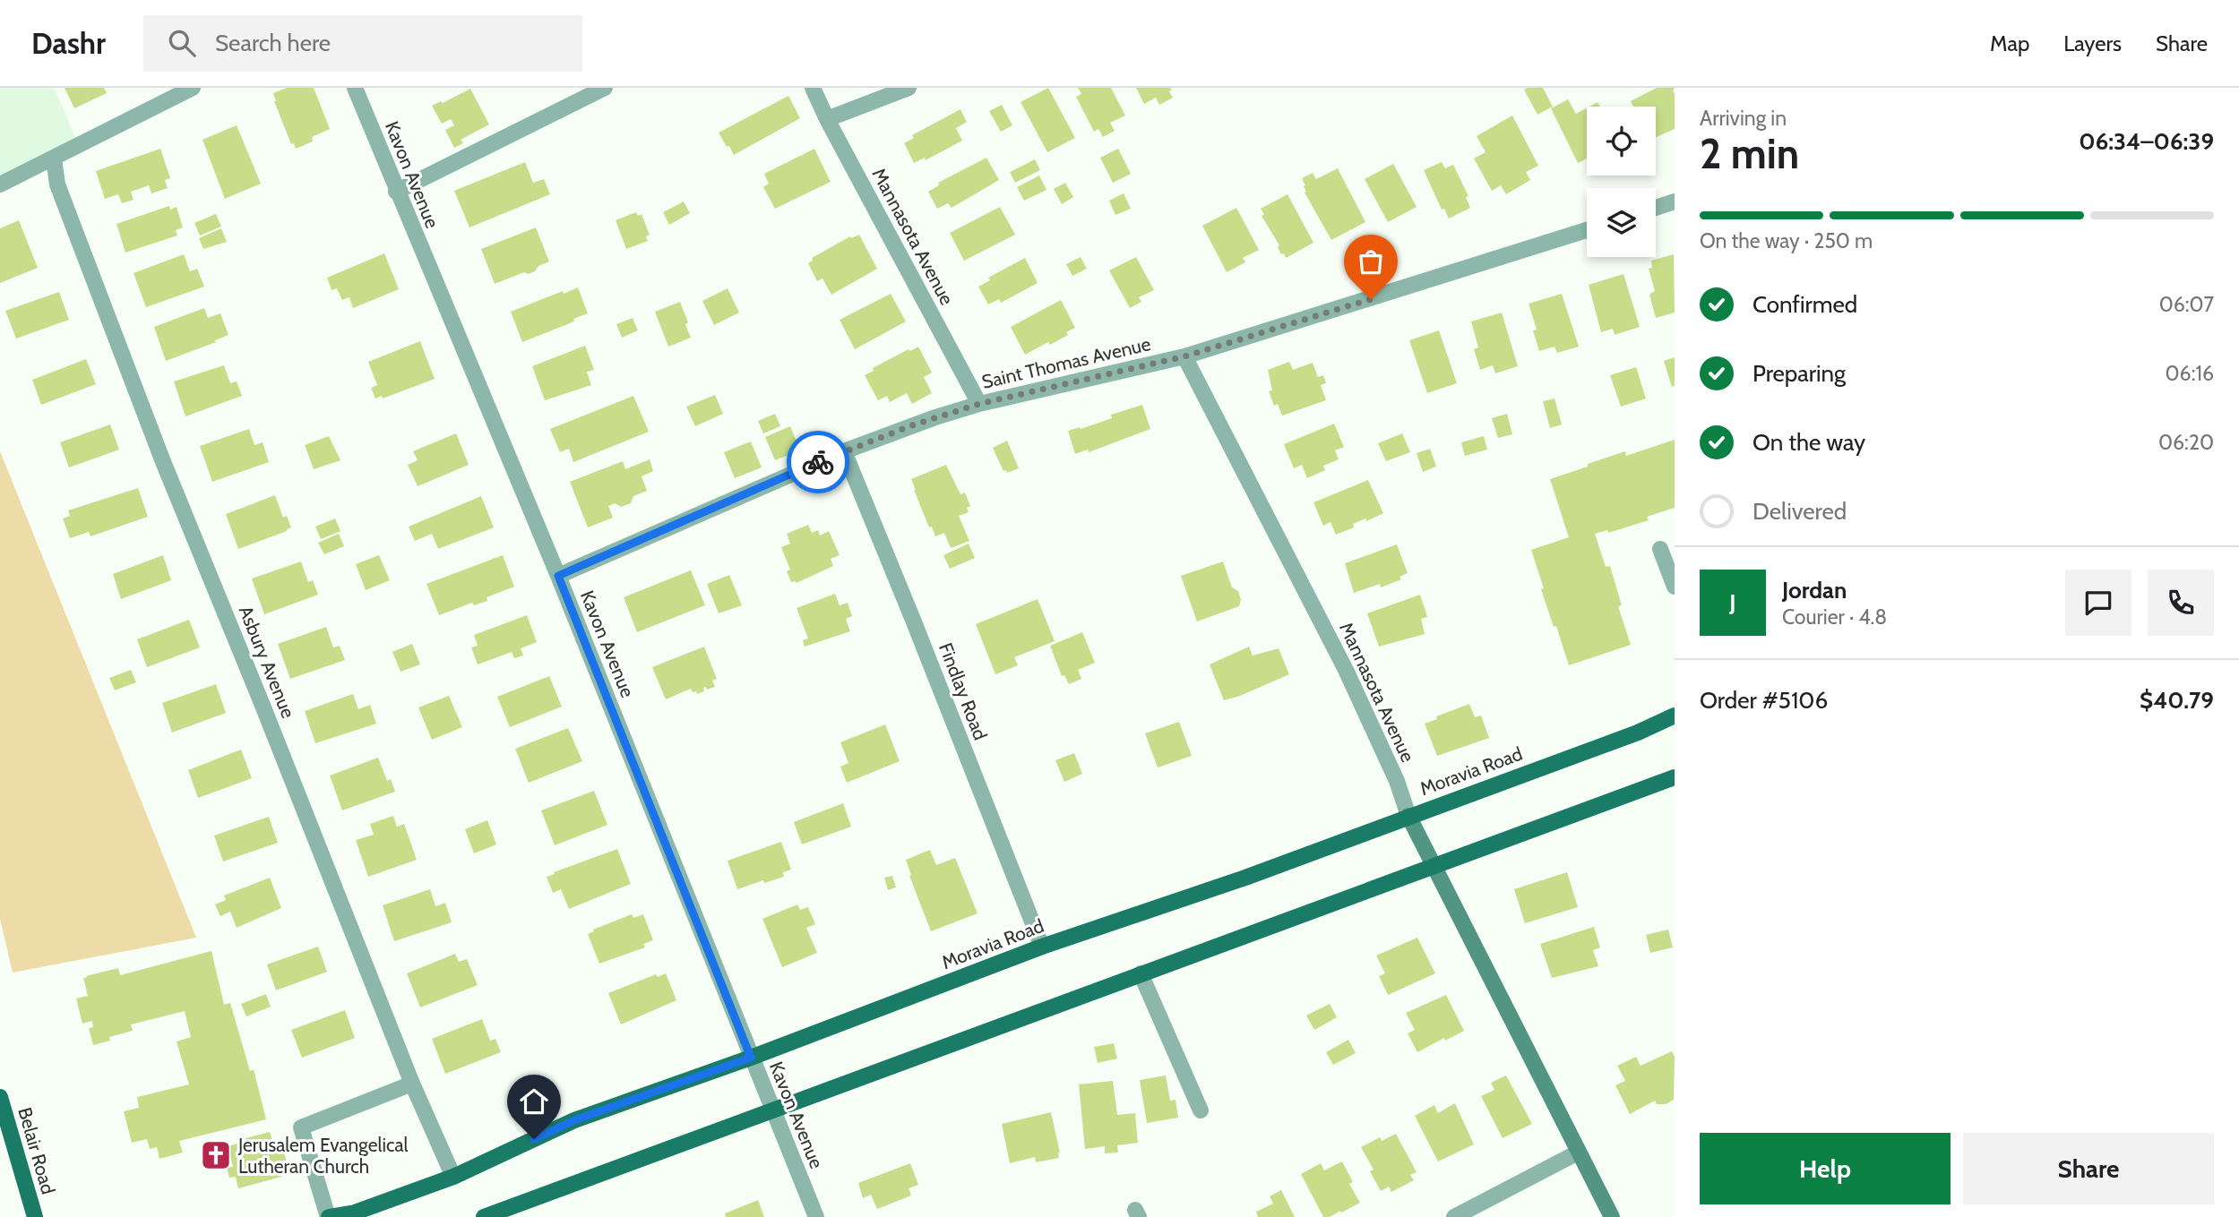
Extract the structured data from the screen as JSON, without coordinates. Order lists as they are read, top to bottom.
{
  "streets": {
    "main road": ["Moravia Road", "Belair Road"],
    "street": [
      "Kavon Avenue",
      "Mannasota Avenue",
      "Saint Thomas Avenue",
      "Asbury Avenue",
      "Findlay Road"
    ]
  },
  "crossings": [
    ["Kavon Avenue", "Saint Thomas Avenue"],
    ["Kavon Avenue", "Moravia Road"],
    ["Mannasota Avenue", "Saint Thomas Avenue"],
    ["Mannasota Avenue", "Moravia Road"],
    ["Saint Thomas Avenue", "Findlay Road"],
    ["Asbury Avenue", "Moravia Road"],
    ["Findlay Road", "Moravia Road"]
  ],
  "places": {
    "church": ["Jerusalem Evangelical Lutheran Church"]
  },
  "page": {
    "header": "Dashr",
    "search": "Search here",
    "nav": ["Map", "Layers", "Share"],
    "heading": ["2 min", "Arriving in", "06:34–06:39"],
    "panel": [
      "Jordan",
      "Courier · 4.8",
      "Order #5106",
      "$40.79"
    ],
    "bar": "On the way · 250 m",
    "list": [
      ["Confirmed", "06:07"],
      ["Preparing", "06:16"],
      ["On the way", "06:20"],
      "Delivered"
    ],
    "round": "J",
    "buttons": ["Help", "Share"]
  }
}
